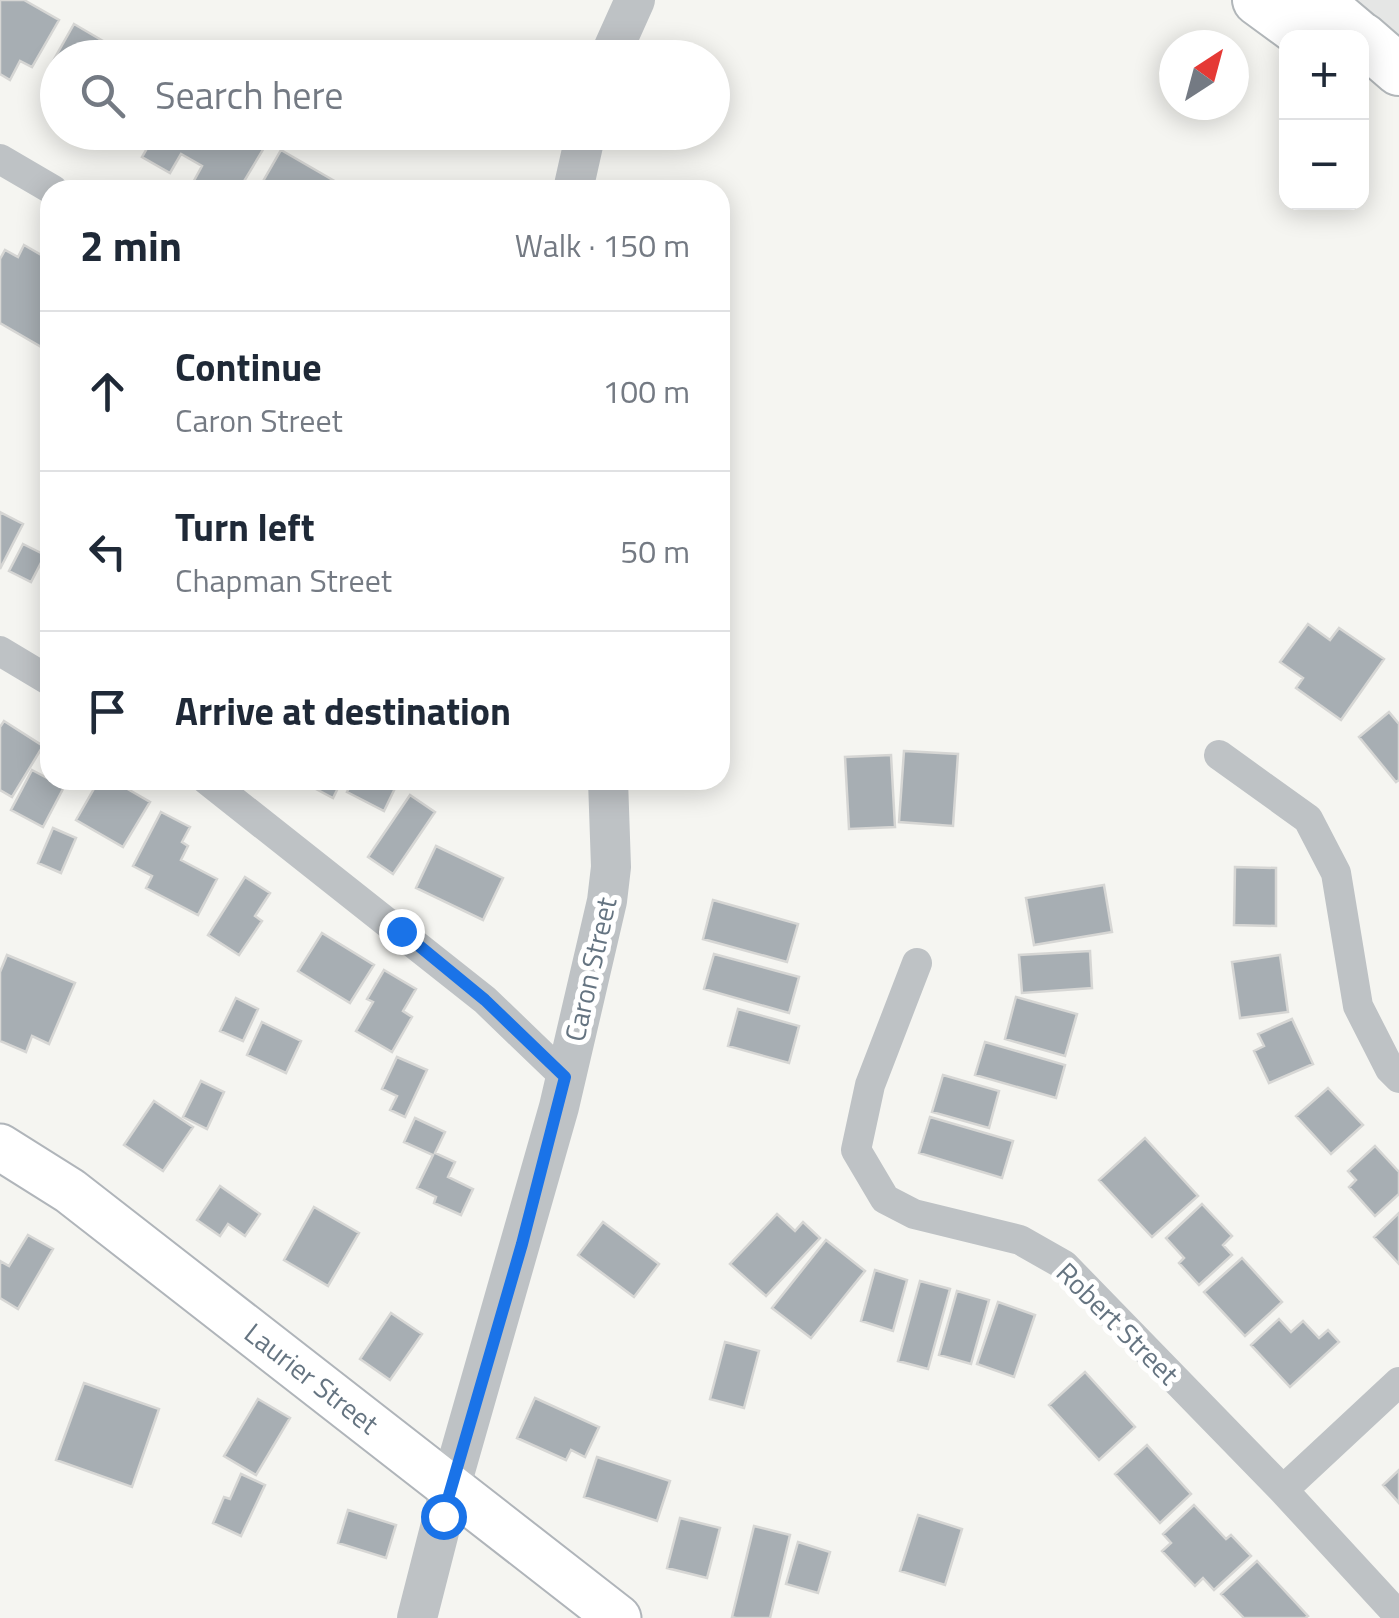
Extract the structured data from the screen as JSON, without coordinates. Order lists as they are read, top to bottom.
{
  "streets": {
    "main road": ["Laurier Street"],
    "street": ["Caron Street", "Robert Street"]
  },
  "crossings": [
    ["Caron Street", "Laurier Street"]
  ],
  "north": "top right",
  "page": {
    "map_buttons": ["+", "−"],
    "search": "Search here",
    "heading": ["2 min", "Walk · 150 m"],
    "list": [
      ["Continue", "Caron Street", "100 m"],
      ["Turn left", "Chapman Street", "50 m"],
      "Arrive at destination"
    ]
  }
}
